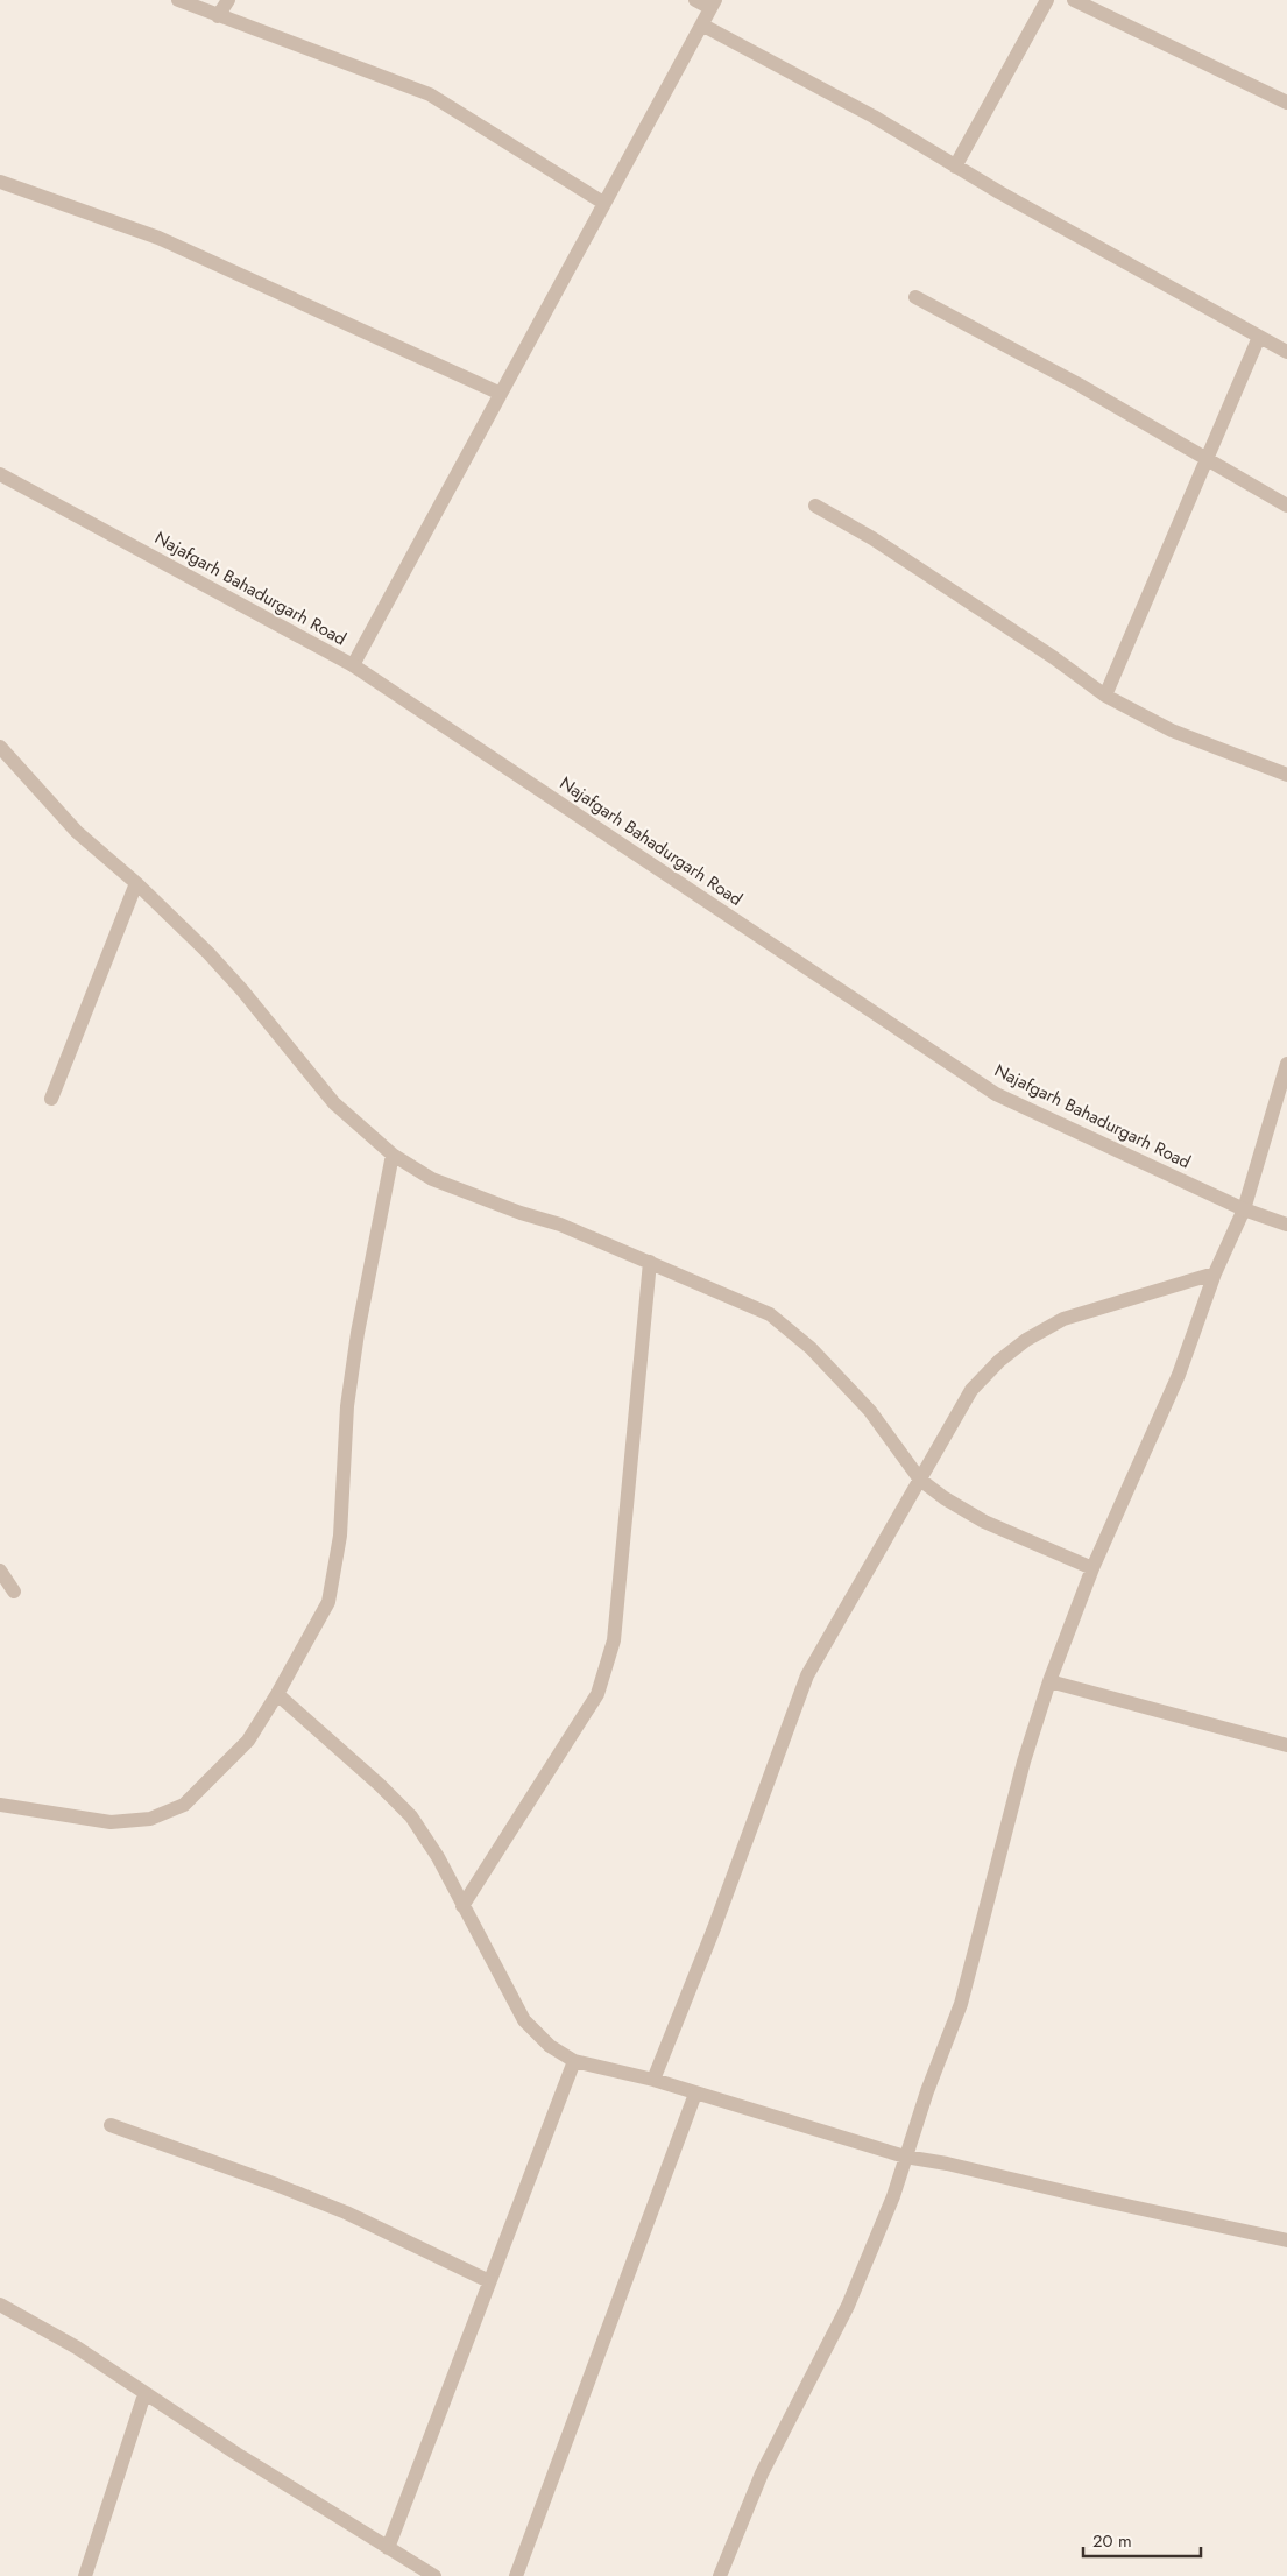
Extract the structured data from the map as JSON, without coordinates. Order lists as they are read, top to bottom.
{
  "streets": {
    "street": ["Najafgarh Bahadurgarh Road"]
  },
  "scale_bar": "20 m"
}
